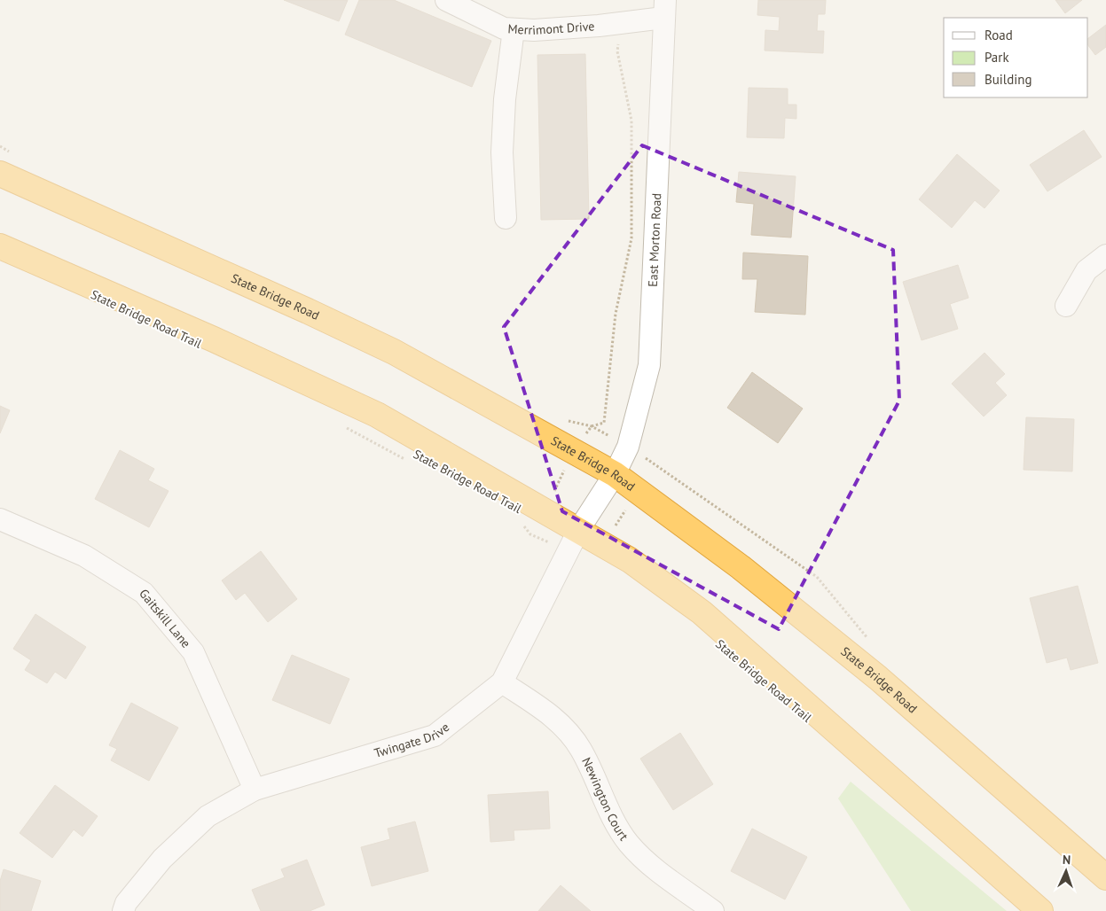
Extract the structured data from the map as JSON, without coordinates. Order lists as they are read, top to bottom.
{
  "streets": {
    "highway": ["State Bridge Road"],
    "street": [
      "Merrimont Drive",
      "East Morton Road",
      "Gaitskill Lane",
      "Twingate Drive",
      "Newington Court"
    ],
    "path": ["State Bridge Road Trail"]
  },
  "crossings": [
    ["Merrimont Drive", "East Morton Road"],
    ["East Morton Road", "State Bridge Road"],
    ["East Morton Road", "Twingate Drive"],
    ["State Bridge Road", "Twingate Drive"],
    ["Gaitskill Lane", "Twingate Drive"],
    ["Twingate Drive", "Newington Court"]
  ],
  "legend": ["Road", "Park", "Building"],
  "north": "top"
}
